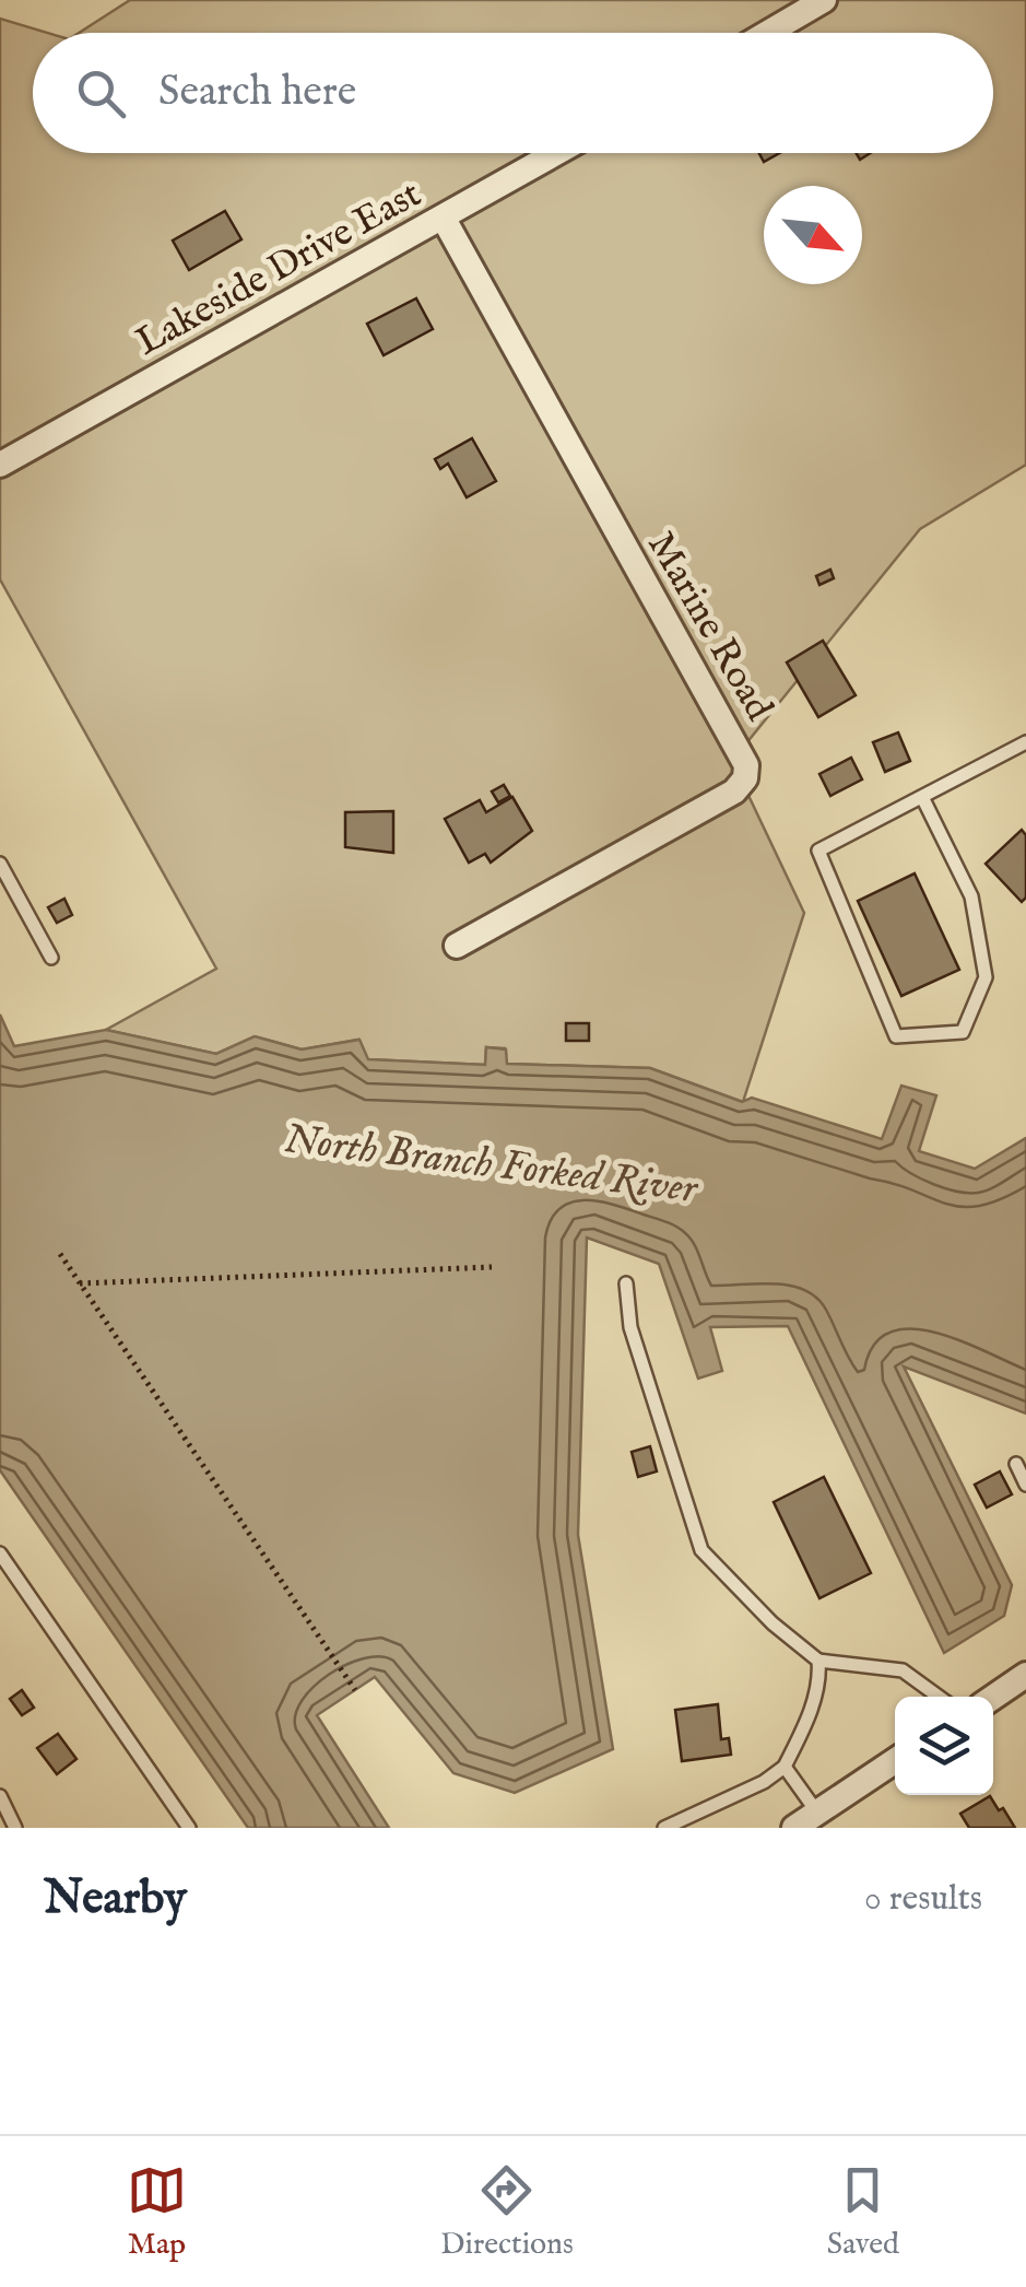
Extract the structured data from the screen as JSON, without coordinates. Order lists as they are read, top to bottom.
{
  "streets": {
    "street": ["Lakeside Drive East", "Marine Road"]
  },
  "crossings": [
    ["Lakeside Drive East", "Marine Road"]
  ],
  "water": ["North Branch Forked River"],
  "north": "bottom right",
  "page": {
    "search": "Search here",
    "heading": ["Nearby", "0 results"],
    "nav": ["Map", "Directions", "Saved"]
  }
}
